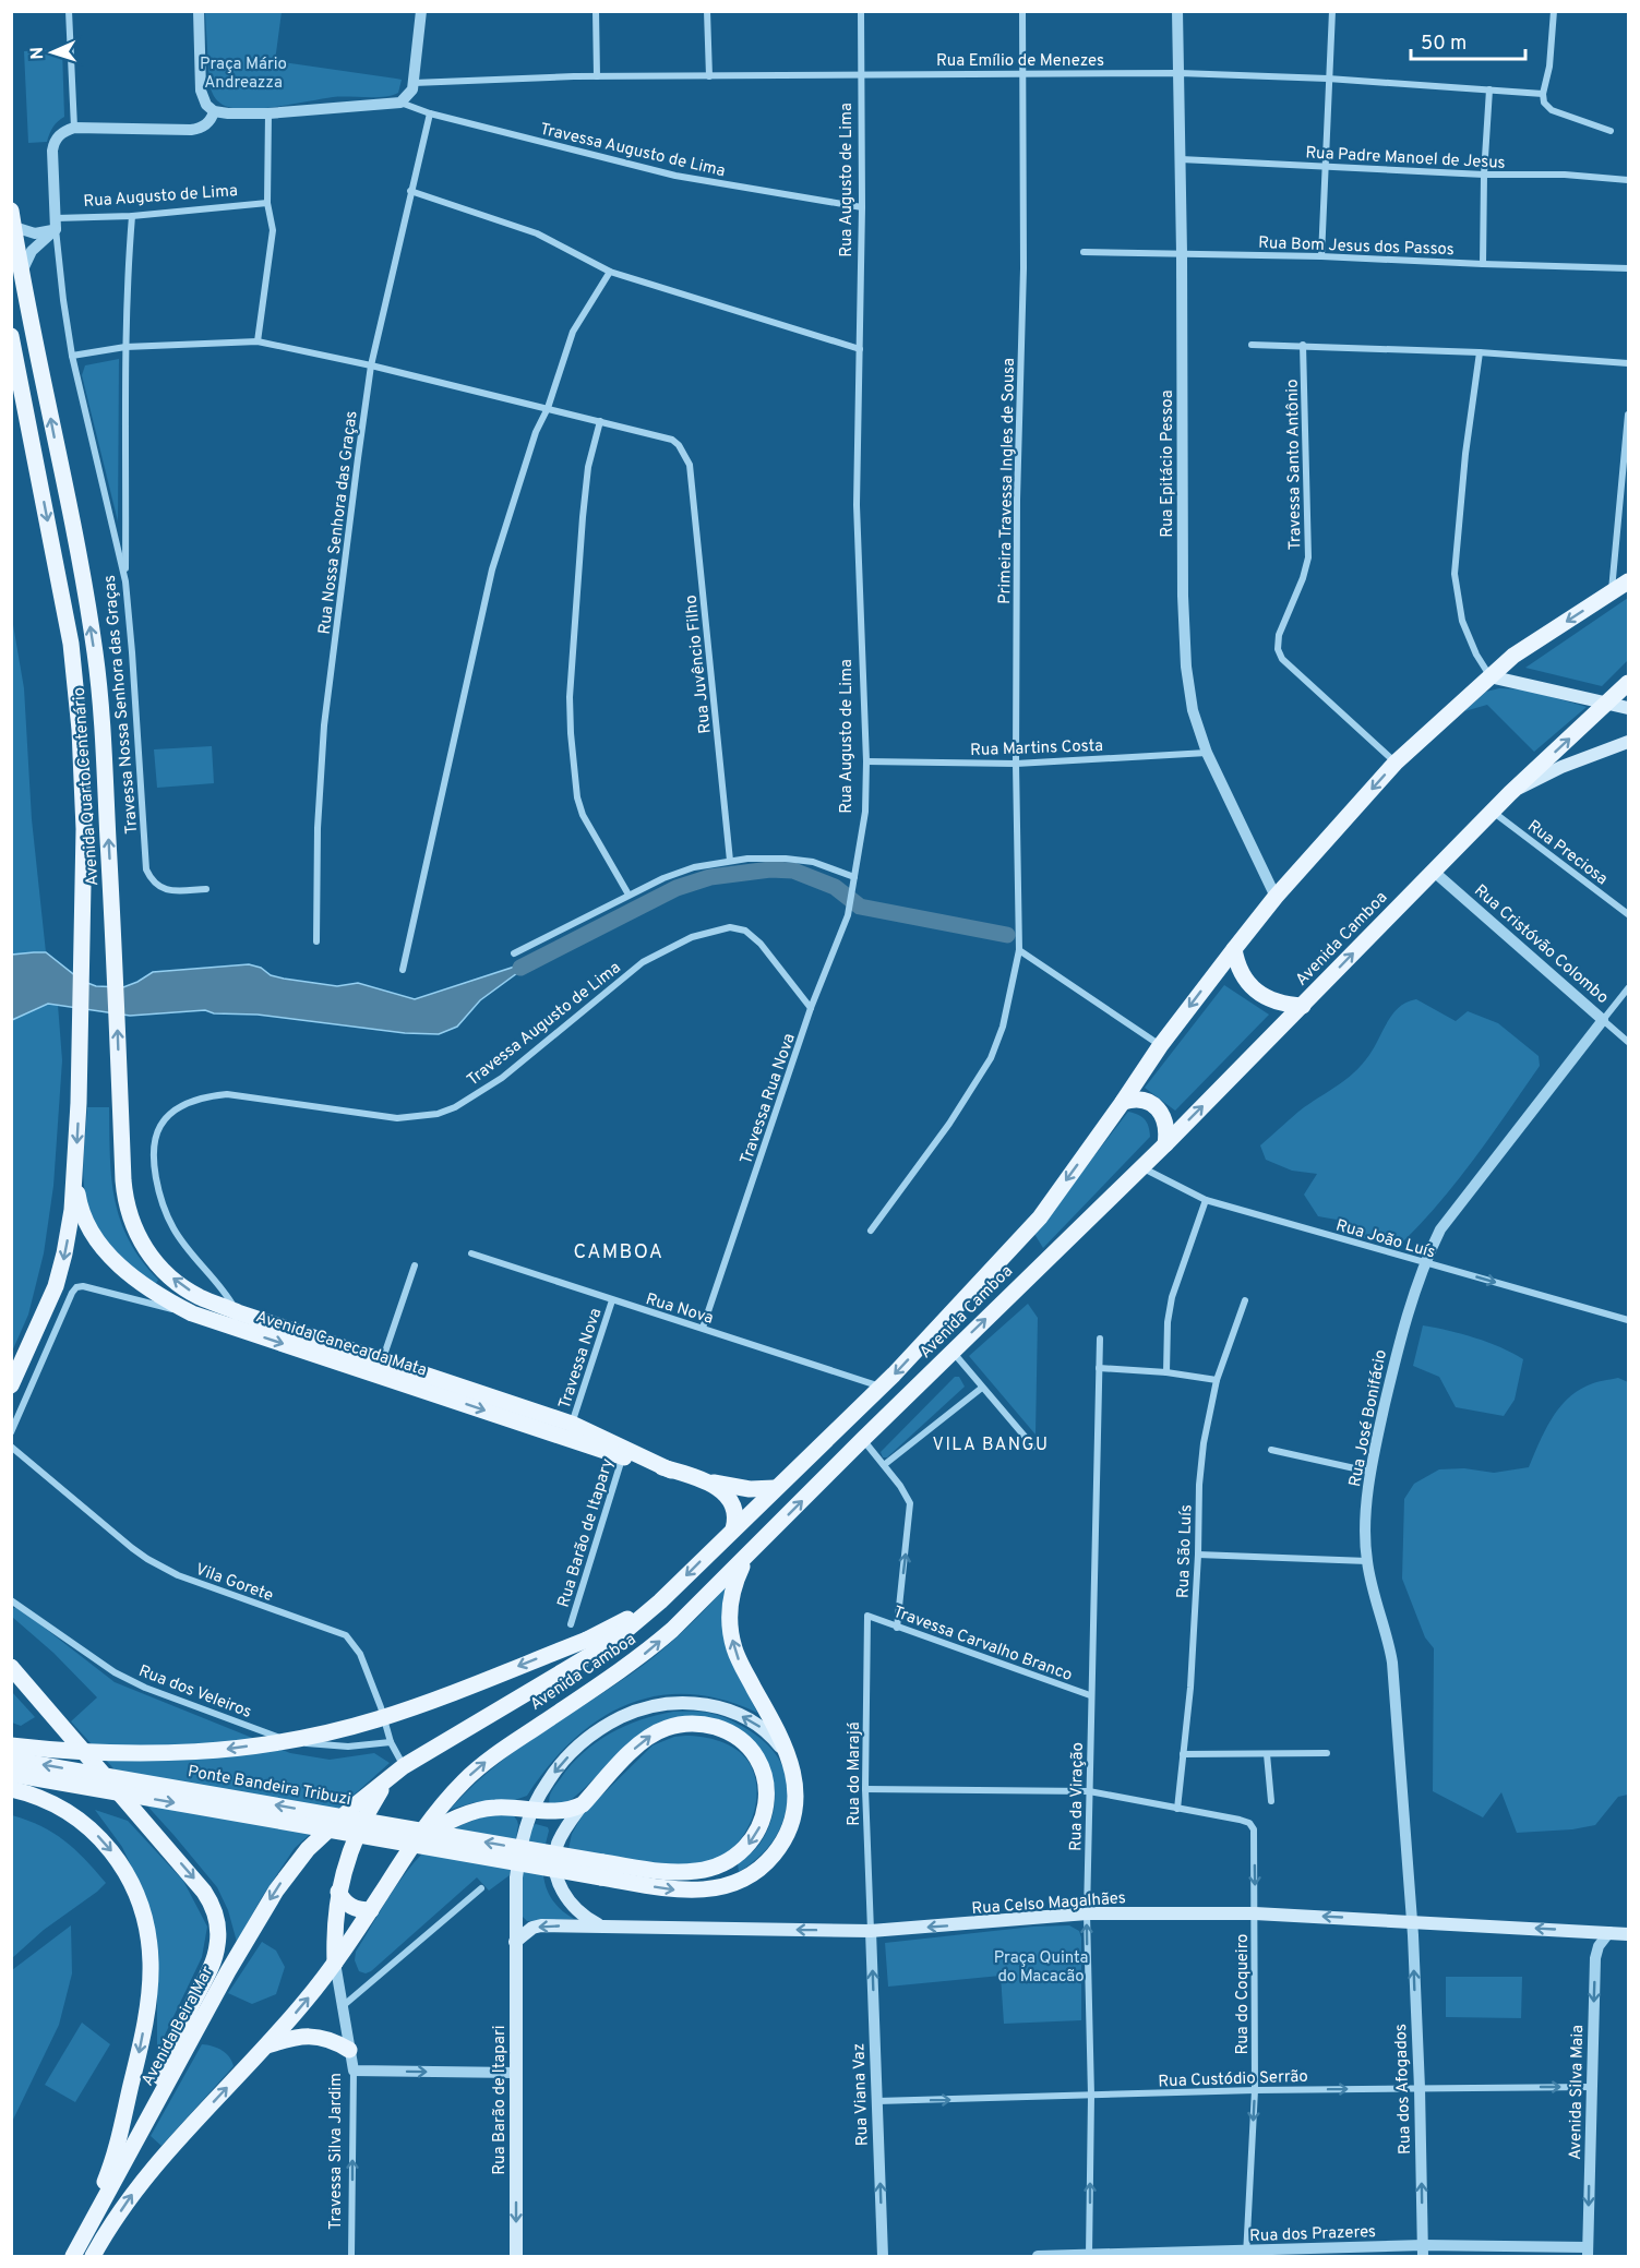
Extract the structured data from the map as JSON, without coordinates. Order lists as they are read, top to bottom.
{
  "streets": {
    "main road": [
      "Avenida Quarto Centenário",
      "Avenida Camboa",
      "Avenida Caneca da Mata",
      "Ponte Bandeira Tribuzi",
      "Rua Celso Magalhães",
      "Avenida Beira Mar",
      "Rua Barão de Itapari"
    ],
    "street": [
      "Rua Emílio de Menezes",
      "Travessa Augusto de Lima",
      "Rua Padre Manoel de Jesus",
      "Rua Augusto de Lima",
      "Rua Bom Jesus dos Passos",
      "Rua Epitácio Pessoa",
      "Travessa Santo Antônio",
      "Primeira Travessa Ingles de Sousa",
      "Rua Nossa Senhora das Graças",
      "Rua Juvêncio Filho",
      "Travessa Nossa Senhora das Graças",
      "Rua Martins Costa",
      "Rua Preciosa",
      "Rua Cristóvão Colombo",
      "Travessa Rua Nova",
      "Rua João Luís",
      "Rua Nova",
      "Travessa Nova",
      "Rua José Bonifácio",
      "Rua Barão de Itapary",
      "Rua São Luís",
      "Vila Gorete",
      "Travessa Carvalho Branco",
      "Rua dos Veleiros",
      "Rua do Marajá",
      "Rua da Viração",
      "Rua do Coqueiro",
      "Rua Custódio Serrão",
      "Rua dos Afogados",
      "Avenida Silva Maia",
      "Rua Viana Vaz",
      "Travessa Silva Jardim",
      "Rua dos Prazeres"
    ]
  },
  "crossings": [
    ["Rua Emílio de Menezes", "Rua Augusto de Lima"],
    ["Rua Emílio de Menezes", "Rua Epitácio Pessoa"],
    ["Rua Emílio de Menezes", "Primeira Travessa Ingles de Sousa"],
    ["Travessa Augusto de Lima", "Rua Augusto de Lima"],
    ["Travessa Augusto de Lima", "Rua Nossa Senhora das Graças"],
    ["Travessa Augusto de Lima", "Avenida Quarto Centenário"],
    ["Travessa Augusto de Lima", "Travessa Rua Nova"],
    ["Travessa Augusto de Lima", "Avenida Caneca da Mata"],
    ["Rua Padre Manoel de Jesus", "Rua Epitácio Pessoa"],
    ["Rua Augusto de Lima", "Travessa Nossa Senhora das Graças"],
    ["Rua Augusto de Lima", "Rua Martins Costa"],
    ["Rua Augusto de Lima", "Avenida Quarto Centenário"],
    ["Rua Augusto de Lima", "Travessa Rua Nova"],
    ["Rua Bom Jesus dos Passos", "Rua Epitácio Pessoa"],
    ["Rua Epitácio Pessoa", "Rua Martins Costa"],
    ["Rua Epitácio Pessoa", "Avenida Camboa"],
    ["Travessa Santo Antônio", "Avenida Camboa"],
    ["Primeira Travessa Ingles de Sousa", "Rua Martins Costa"],
    ["Avenida Quarto Centenário", "Avenida Caneca da Mata"],
    ["Rua Preciosa", "Avenida Camboa"],
    ["Avenida Camboa", "Rua Cristóvão Colombo"],
    ["Avenida Camboa", "Rua João Luís"],
    ["Avenida Camboa", "Rua Nova"],
    ["Avenida Camboa", "Avenida Caneca da Mata"],
    ["Avenida Camboa", "Vila Gorete"],
    ["Avenida Camboa", "Avenida Beira Mar"],
    ["Avenida Camboa", "Travessa Silva Jardim"],
    ["Rua Cristóvão Colombo", "Rua José Bonifácio"],
    ["Travessa Rua Nova", "Rua Nova"],
    ["Rua João Luís", "Rua José Bonifácio"],
    ["Rua Nova", "Travessa Nova"],
    ["Avenida Caneca da Mata", "Travessa Nova"],
    ["Avenida Caneca da Mata", "Rua Barão de Itapary"],
    ["Rua José Bonifácio", "Rua Celso Magalhães"],
    ["Rua José Bonifácio", "Rua dos Afogados"],
    ["Rua São Luís", "Rua do Coqueiro"],
    ["Vila Gorete", "Rua dos Veleiros"],
    ["Travessa Carvalho Branco", "Rua do Marajá"],
    ["Travessa Carvalho Branco", "Rua da Viração"],
    ["Rua do Marajá", "Rua Celso Magalhães"],
    ["Rua do Marajá", "Rua Viana Vaz"],
    ["Ponte Bandeira Tribuzi", "Rua Celso Magalhães"],
    ["Ponte Bandeira Tribuzi", "Rua Barão de Itapari"],
    ["Rua da Viração", "Rua Celso Magalhães"],
    ["Rua da Viração", "Rua Custódio Serrão"],
    ["Rua da Viração", "Rua dos Prazeres"],
    ["Rua Celso Magalhães", "Rua do Coqueiro"],
    ["Rua Celso Magalhães", "Rua dos Afogados"],
    ["Rua Celso Magalhães", "Avenida Silva Maia"],
    ["Rua Celso Magalhães", "Rua Viana Vaz"],
    ["Rua Celso Magalhães", "Rua Barão de Itapari"],
    ["Rua do Coqueiro", "Rua Custódio Serrão"],
    ["Rua do Coqueiro", "Rua dos Prazeres"],
    ["Rua Custódio Serrão", "Rua dos Afogados"],
    ["Rua Custódio Serrão", "Avenida Silva Maia"],
    ["Rua Custódio Serrão", "Rua Viana Vaz"],
    ["Rua dos Afogados", "Rua dos Prazeres"],
    ["Avenida Silva Maia", "Rua dos Prazeres"]
  ],
  "one_way": [
    "Rua João Luís",
    "Rua da Viração",
    "Rua Celso Magalhães",
    "Rua do Coqueiro",
    "Rua Custódio Serrão",
    "Rua dos Afogados",
    "Avenida Silva Maia",
    "Rua Viana Vaz",
    "Rua Barão de Itapari",
    "Travessa Silva Jardim"
  ],
  "districts": ["CAMBOA", "VILA BANGU"],
  "parks": ["Praça Mário Andreazza", "Praça Quinta do Macacão"],
  "scale_bar": "50 m",
  "north": "left"
}
